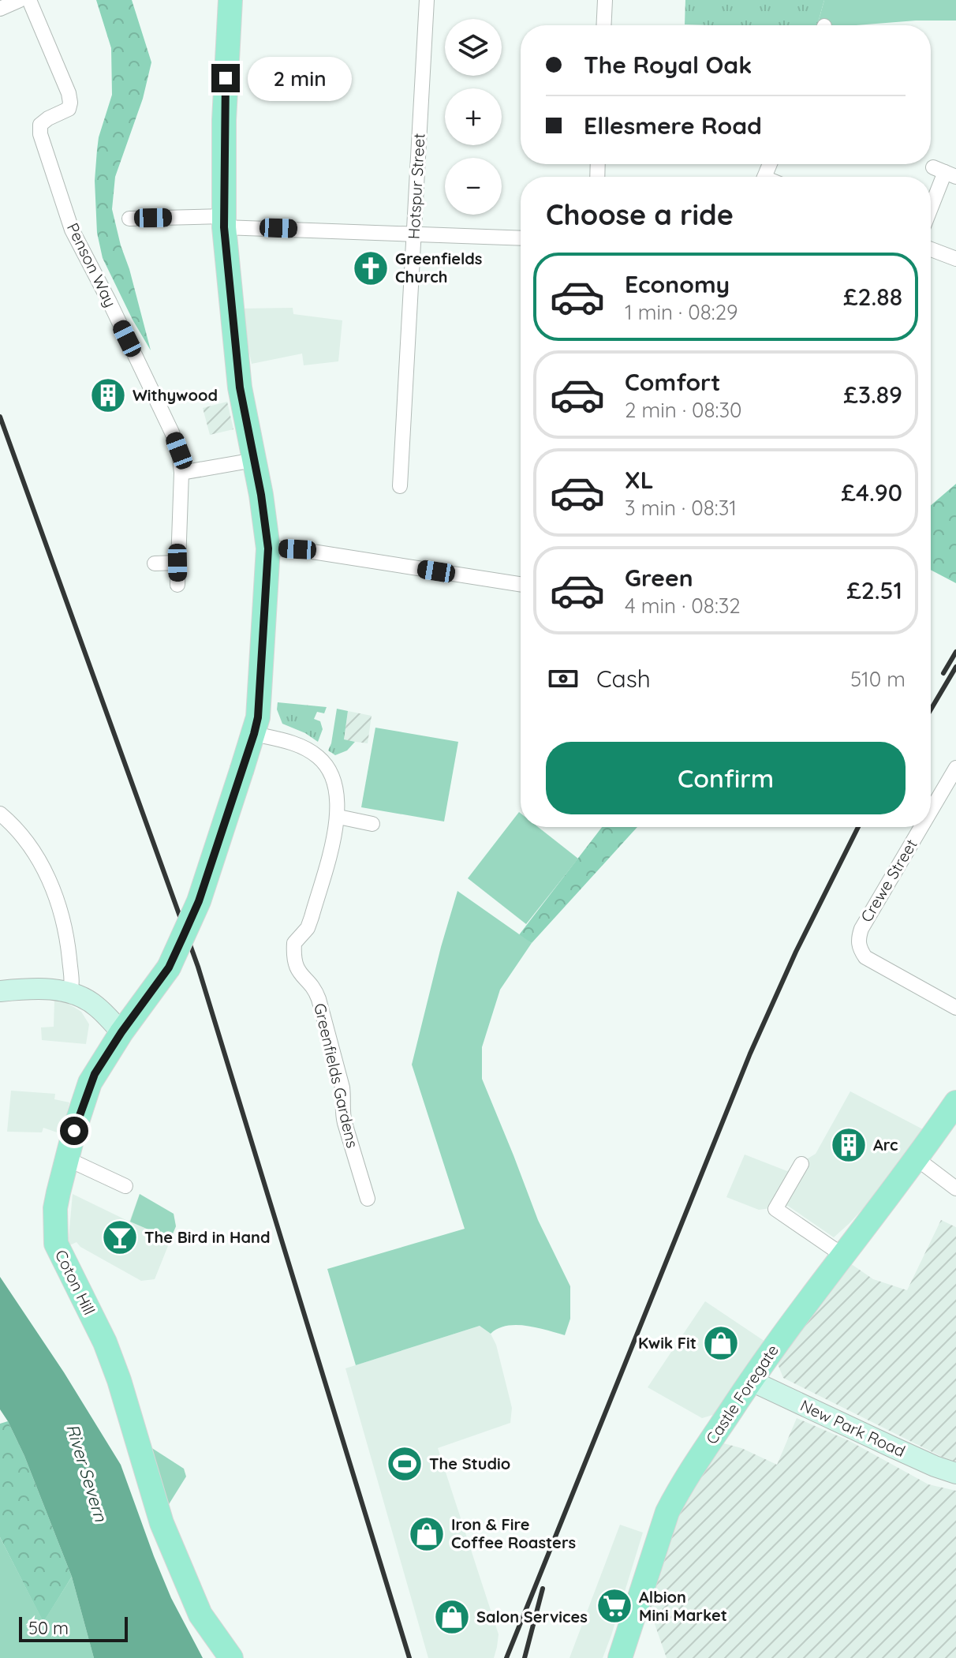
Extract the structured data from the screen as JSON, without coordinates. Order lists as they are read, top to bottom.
{
  "streets": {
    "main road": ["Coton Hill", "Castle Foregate"],
    "street": [
      "Hotspur Street",
      "Penson Way",
      "Crewe Street",
      "Greenfields Gardens",
      "New Park Road"
    ]
  },
  "crossings": [
    ["Greenfields Gardens", "Coton Hill"],
    ["Castle Foregate", "New Park Road"]
  ],
  "water": ["River Severn"],
  "places": {
    "church": ["Greenfields Church"],
    "building": ["Withywood", "Arc"],
    "bar": ["The Bird in Hand"],
    "shop": ["Kwik Fit", "Iron & Fire Coffee Roasters", "Salon Services"],
    "sports": ["The Studio"],
    "supermarket": ["Albion Mini Market"]
  },
  "scale_bar": "50 m",
  "page": {
    "map_buttons": ["+", "−"],
    "banner": ["The Royal Oak", "Ellesmere Road"],
    "bubble": "2 min",
    "heading": "Choose a ride",
    "list": [
      {
        "name": "Economy",
        "note": "1 min · 08:29",
        "value": "£2.88"
      },
      {
        "name": "Comfort",
        "note": "2 min · 08:30",
        "value": "£3.89"
      },
      {
        "name": "XL",
        "note": "3 min · 08:31",
        "value": "£4.90"
      },
      {
        "name": "Green",
        "note": "4 min · 08:32",
        "value": "£2.51"
      }
    ],
    "pay": ["Cash", "510 m"],
    "buttons": "Confirm",
    "scale": "50 m"
  }
}
